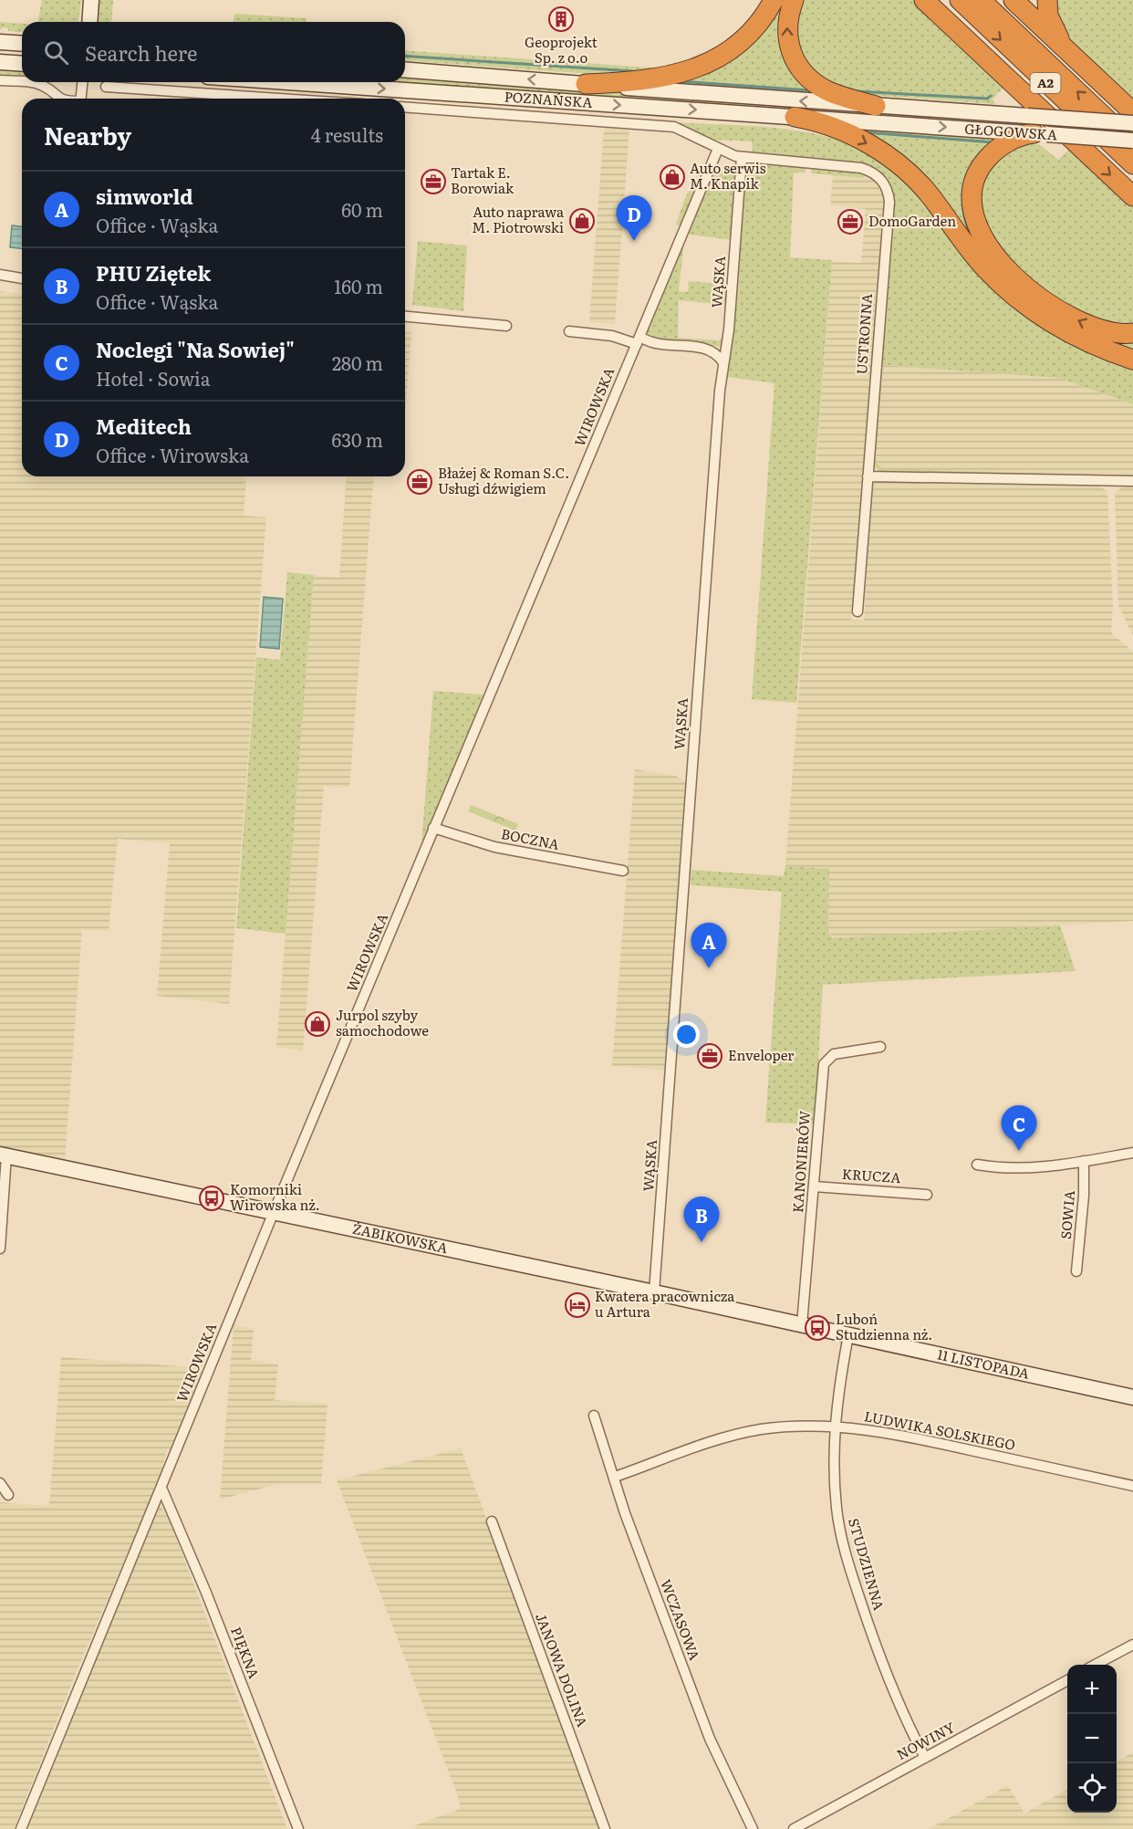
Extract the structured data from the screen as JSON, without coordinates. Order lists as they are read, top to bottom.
{
  "streets": {
    "highway": ["A2"],
    "main road": [
      "POZNAŃSKA",
      "GŁOGOWSKA",
      "ŻABIKOWSKA",
      "11 LISTOPADA"
    ],
    "street": [
      "WĄSKA",
      "USTRONNA",
      "WIROWSKA",
      "BOCZNA",
      "KANONIERÓW",
      "KRUCZA",
      "SOWIA",
      "LUDWIKA SOLSKIEGO",
      "STUDZIENNA",
      "WCZASOWA",
      "PIĘKNA",
      "JANOWA DOLINA",
      "NOWINY"
    ]
  },
  "crossings": [
    ["A2", "GŁOGOWSKA"],
    ["POZNAŃSKA", "GŁOGOWSKA"],
    ["WĄSKA", "USTRONNA"],
    ["WĄSKA", "ŻABIKOWSKA"],
    ["WIROWSKA", "BOCZNA"],
    ["WIROWSKA", "ŻABIKOWSKA"],
    ["WIROWSKA", "PIĘKNA"],
    ["KANONIERÓW", "KRUCZA"],
    ["KANONIERÓW", "ŻABIKOWSKA"],
    ["KANONIERÓW", "11 LISTOPADA"],
    ["ŻABIKOWSKA", "11 LISTOPADA"],
    ["11 LISTOPADA", "STUDZIENNA"],
    ["LUDWIKA SOLSKIEGO", "STUDZIENNA"],
    ["LUDWIKA SOLSKIEGO", "WCZASOWA"],
    ["STUDZIENNA", "NOWINY"]
  ],
  "places": {
    "building": ["Geoprojekt Sp. z o.o"],
    "shop": ["Auto serwis M. Knapik", "Auto naprawa M. Piotrowski", "Jurpol szyby samochodowe"],
    "office": [
      "Tartak E. Borowiak",
      "DomoGarden",
      "Błażej & Roman S.C. Usługi dźwigiem",
      "Enveloper"
    ],
    "bus stop": ["Komorniki Wirowska nż.", "Luboń Studzienna nż."],
    "hotel": ["Kwatera pracownicza u Artura"]
  },
  "page": {
    "search": "Search here",
    "heading": ["Nearby", "4 results"],
    "list": [
      {
        "mark": "A",
        "name": "simworld",
        "note": "Office · Wąska",
        "value": "60 m"
      },
      {
        "mark": "B",
        "name": "PHU Ziętek",
        "note": "Office · Wąska",
        "value": "160 m"
      },
      {
        "mark": "C",
        "name": "Noclegi \"Na Sowiej\"",
        "note": "Hotel · Sowia",
        "value": "280 m"
      },
      {
        "mark": "D",
        "name": "Meditech",
        "note": "Office · Wirowska",
        "value": "630 m"
      }
    ],
    "pins": [
      "D",
      "A",
      "C",
      "B"
    ],
    "map_buttons": ["+", "−"]
  }
}
